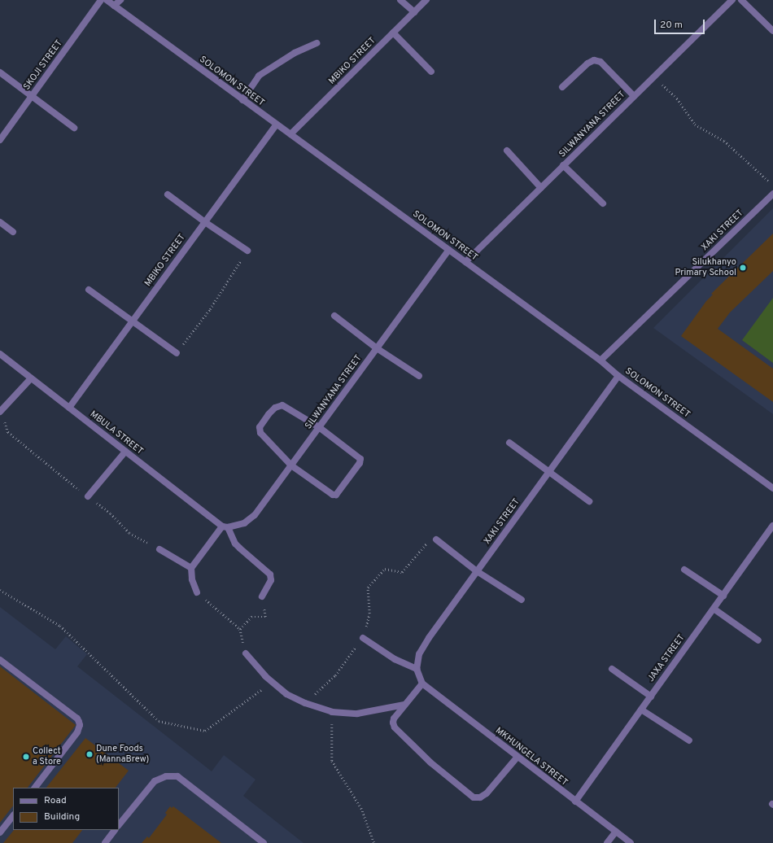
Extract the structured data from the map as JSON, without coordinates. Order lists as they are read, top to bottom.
{
  "streets": {
    "street": [
      "MBIKO STREET",
      "SKOJI STREET",
      "SOLOMON STREET",
      "SILWANYANA STREET",
      "XAKI STREET",
      "MBULA STREET",
      "JAXA STREET",
      "MKHUNGELA STREET"
    ]
  },
  "crossings": [
    ["MBIKO STREET", "SOLOMON STREET"],
    ["MBIKO STREET", "MBULA STREET"],
    ["SOLOMON STREET", "SILWANYANA STREET"],
    ["SOLOMON STREET", "XAKI STREET"],
    ["SILWANYANA STREET", "MBULA STREET"],
    ["JAXA STREET", "MKHUNGELA STREET"]
  ],
  "places": ["Silukhanyo Primary School", "Dune Foods (MannaBrew)", "Collect a Store"],
  "legend": ["Road", "Building"],
  "scale_bar": "20 m"
}
